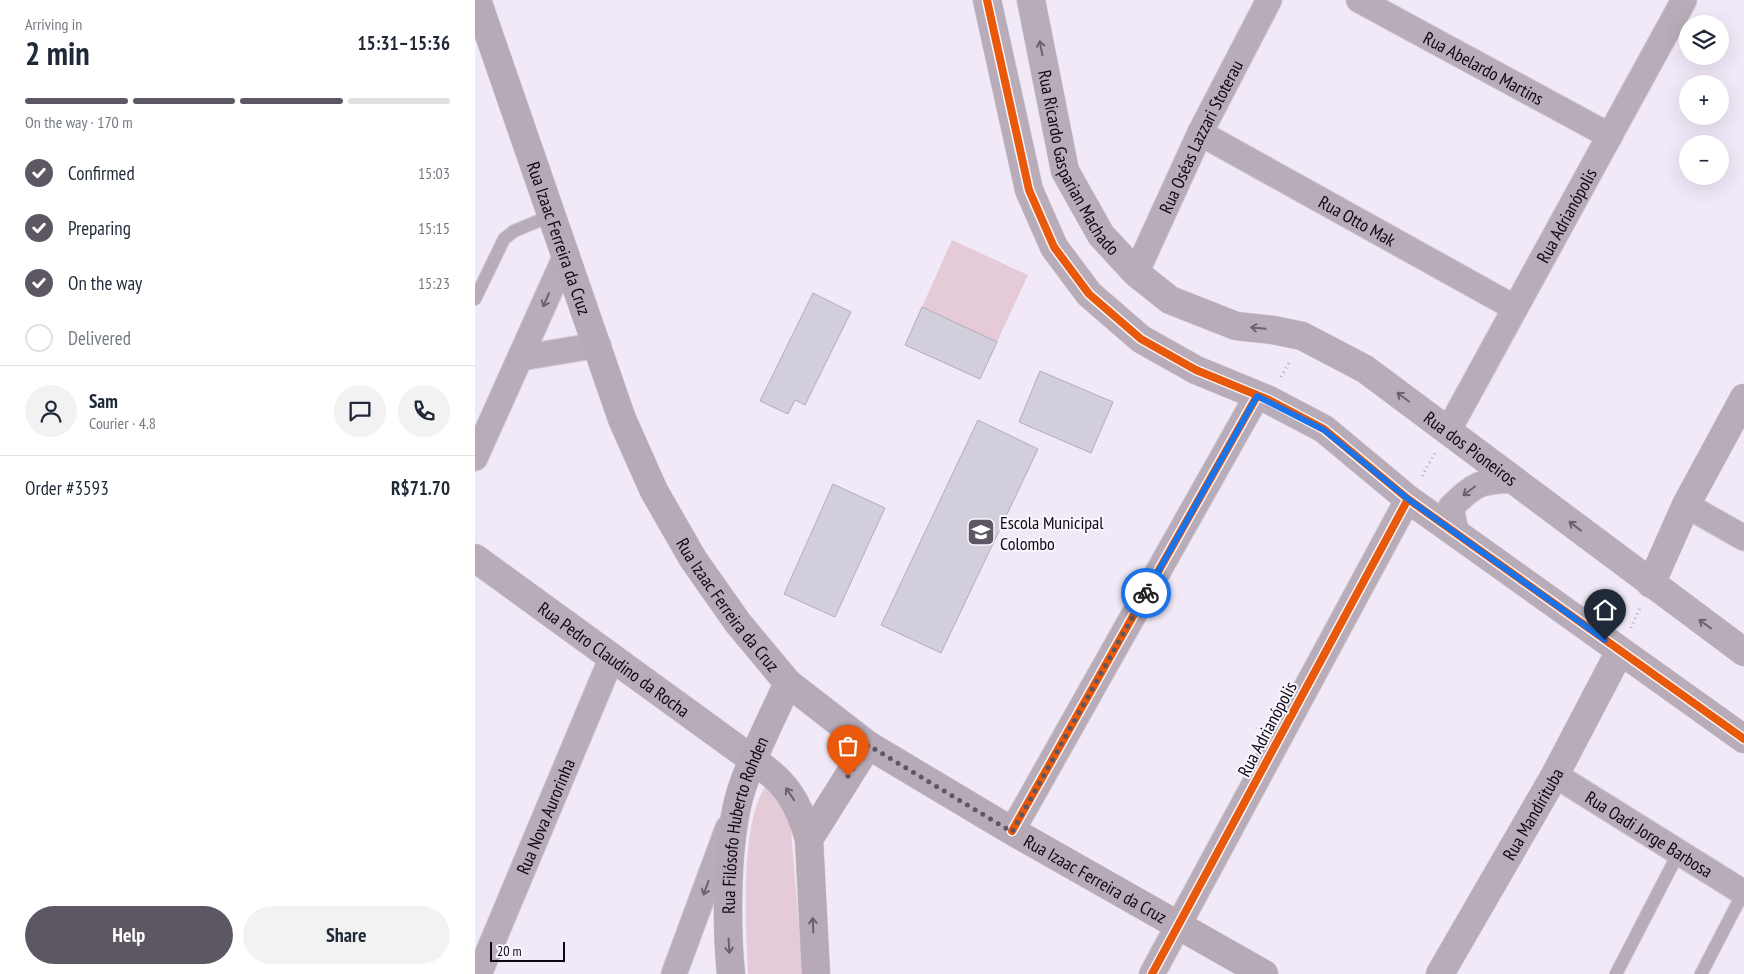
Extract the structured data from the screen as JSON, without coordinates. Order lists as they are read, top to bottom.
{
  "streets": {
    "main road": ["Rua Izaac Ferreira da Cruz", "Rua Filósofo Huberto Rohden"],
    "street": [
      "Rua Abelardo Martins",
      "Rua Oséas Lazzari Stoterau",
      "Rua Ricardo Gasparian Machado",
      "Rua Adrianópolis",
      "Rua Otto Mak",
      "Rua dos Pioneiros",
      "Rua Pedro Claudino da Rocha",
      "Rua Mandirituba",
      "Rua Nova Aurorinha",
      "Rua Oadi Jorge Barbosa"
    ]
  },
  "crossings": [
    ["Rua Abelardo Martins", "Rua Adrianópolis"],
    ["Rua Oséas Lazzari Stoterau", "Rua Ricardo Gasparian Machado"],
    ["Rua Oséas Lazzari Stoterau", "Rua Otto Mak"],
    ["Rua Ricardo Gasparian Machado", "Rua dos Pioneiros"],
    ["Rua Adrianópolis", "Rua Otto Mak"],
    ["Rua Adrianópolis", "Rua Izaac Ferreira da Cruz"],
    ["Rua Adrianópolis", "Rua dos Pioneiros"],
    ["Rua Izaac Ferreira da Cruz", "Rua Filósofo Huberto Rohden"],
    ["Rua Pedro Claudino da Rocha", "Rua Nova Aurorinha"],
    ["Rua Pedro Claudino da Rocha", "Rua Filósofo Huberto Rohden"],
    ["Rua Mandirituba", "Rua Oadi Jorge Barbosa"]
  ],
  "places": {
    "school or university": ["Escola Municipal Colombo"]
  },
  "scale_bar": "20 m",
  "page": {
    "heading": ["2 min", "Arriving in", "15:31–15:36"],
    "panel": [
      "Sam",
      "Courier · 4.8",
      "Order #3593",
      "R$71.70"
    ],
    "map_buttons": ["+", "−"],
    "bar": "On the way · 170 m",
    "list": [
      ["Confirmed", "15:03"],
      ["Preparing", "15:15"],
      ["On the way", "15:23"],
      "Delivered"
    ],
    "buttons": ["Help", "Share"],
    "scale": "20 m"
  }
}
